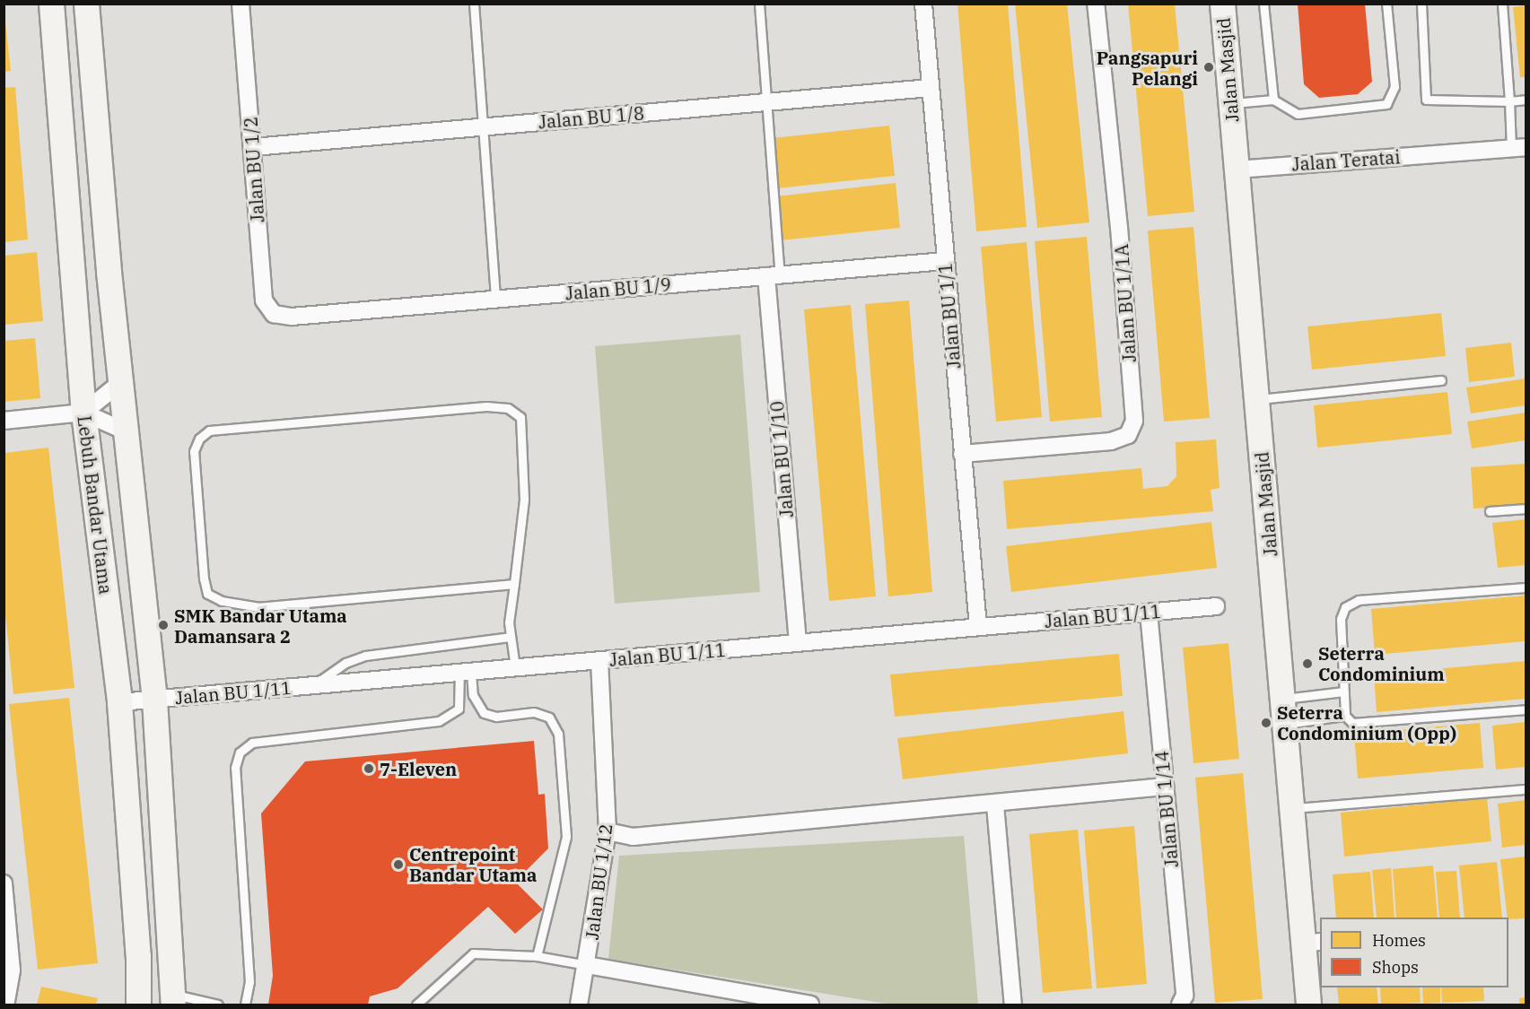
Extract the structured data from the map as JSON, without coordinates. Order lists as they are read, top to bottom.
{
  "streets": {
    "main road": ["Jalan Masjid", "Lebuh Bandar Utama"],
    "street": [
      "Jalan BU 1/8",
      "Jalan Teratai",
      "Jalan BU 1/2",
      "Jalan BU 1/9",
      "Jalan BU 1/1A",
      "Jalan BU 1/1",
      "Jalan BU 1/10",
      "Jalan BU 1/11",
      "Jalan BU 1/14",
      "Jalan BU 1/12"
    ]
  },
  "crossings": [
    ["Jalan Masjid", "Jalan Teratai"],
    ["Jalan BU 1/8", "Jalan BU 1/2"],
    ["Jalan BU 1/8", "Jalan BU 1/1"],
    ["Jalan BU 1/2", "Jalan BU 1/9"],
    ["Jalan BU 1/9", "Jalan BU 1/1"],
    ["Jalan BU 1/9", "Jalan BU 1/10"],
    ["Jalan BU 1/1A", "Jalan BU 1/1"],
    ["Jalan BU 1/1", "Jalan BU 1/11"],
    ["Jalan BU 1/10", "Jalan BU 1/11"],
    ["Lebuh Bandar Utama", "Jalan BU 1/11"],
    ["Jalan BU 1/11", "Jalan BU 1/14"],
    ["Jalan BU 1/11", "Jalan BU 1/12"]
  ],
  "places": [
    "Pangsapuri Pelangi",
    "SMK Bandar Utama Damansara 2",
    "Seterra Condominium",
    "Seterra Condominium (Opp)",
    "7-Eleven",
    "Centrepoint Bandar Utama"
  ],
  "legend": ["Homes", "Shops"]
}
